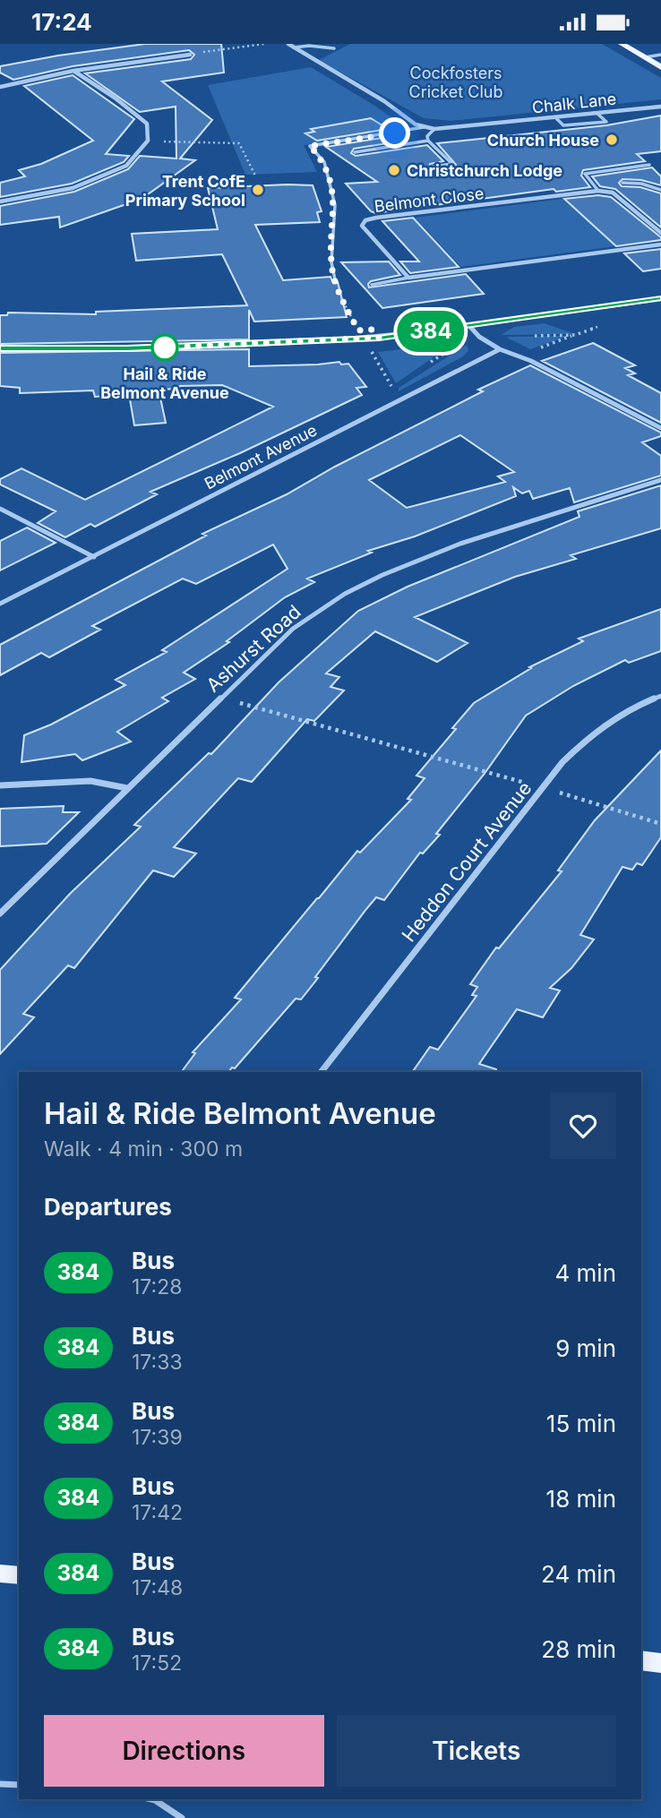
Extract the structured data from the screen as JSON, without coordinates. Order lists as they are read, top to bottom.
{
  "streets": {
    "street": [
      "Chalk Lane",
      "Belmont Close",
      "Belmont Avenue",
      "Ashurst Road",
      "Heddon Court Avenue"
    ]
  },
  "parks": ["Cockfosters Cricket Club"],
  "places": [
    "Church House",
    "Christchurch Lodge",
    "Trent CofE Primary School",
    "Hail & Ride Belmont Avenue"
  ],
  "lines": ["bus line 384"],
  "page": {
    "status": "17:24",
    "on_map": "384",
    "heading": [
      ["Hail & Ride Belmont Avenue", "Walk · 4 min · 300 m"],
      "Departures"
    ],
    "list": [
      {
        "mark": "384",
        "name": "Bus",
        "note": "17:28",
        "value": "4 min"
      },
      {
        "mark": "384",
        "name": "Bus",
        "note": "17:33",
        "value": "9 min"
      },
      {
        "mark": "384",
        "name": "Bus",
        "note": "17:39",
        "value": "15 min"
      },
      {
        "mark": "384",
        "name": "Bus",
        "note": "17:42",
        "value": "18 min"
      },
      {
        "mark": "384",
        "name": "Bus",
        "note": "17:48",
        "value": "24 min"
      },
      {
        "mark": "384",
        "name": "Bus",
        "note": "17:52",
        "value": "28 min"
      }
    ],
    "buttons": ["Directions", "Tickets"]
  }
}
